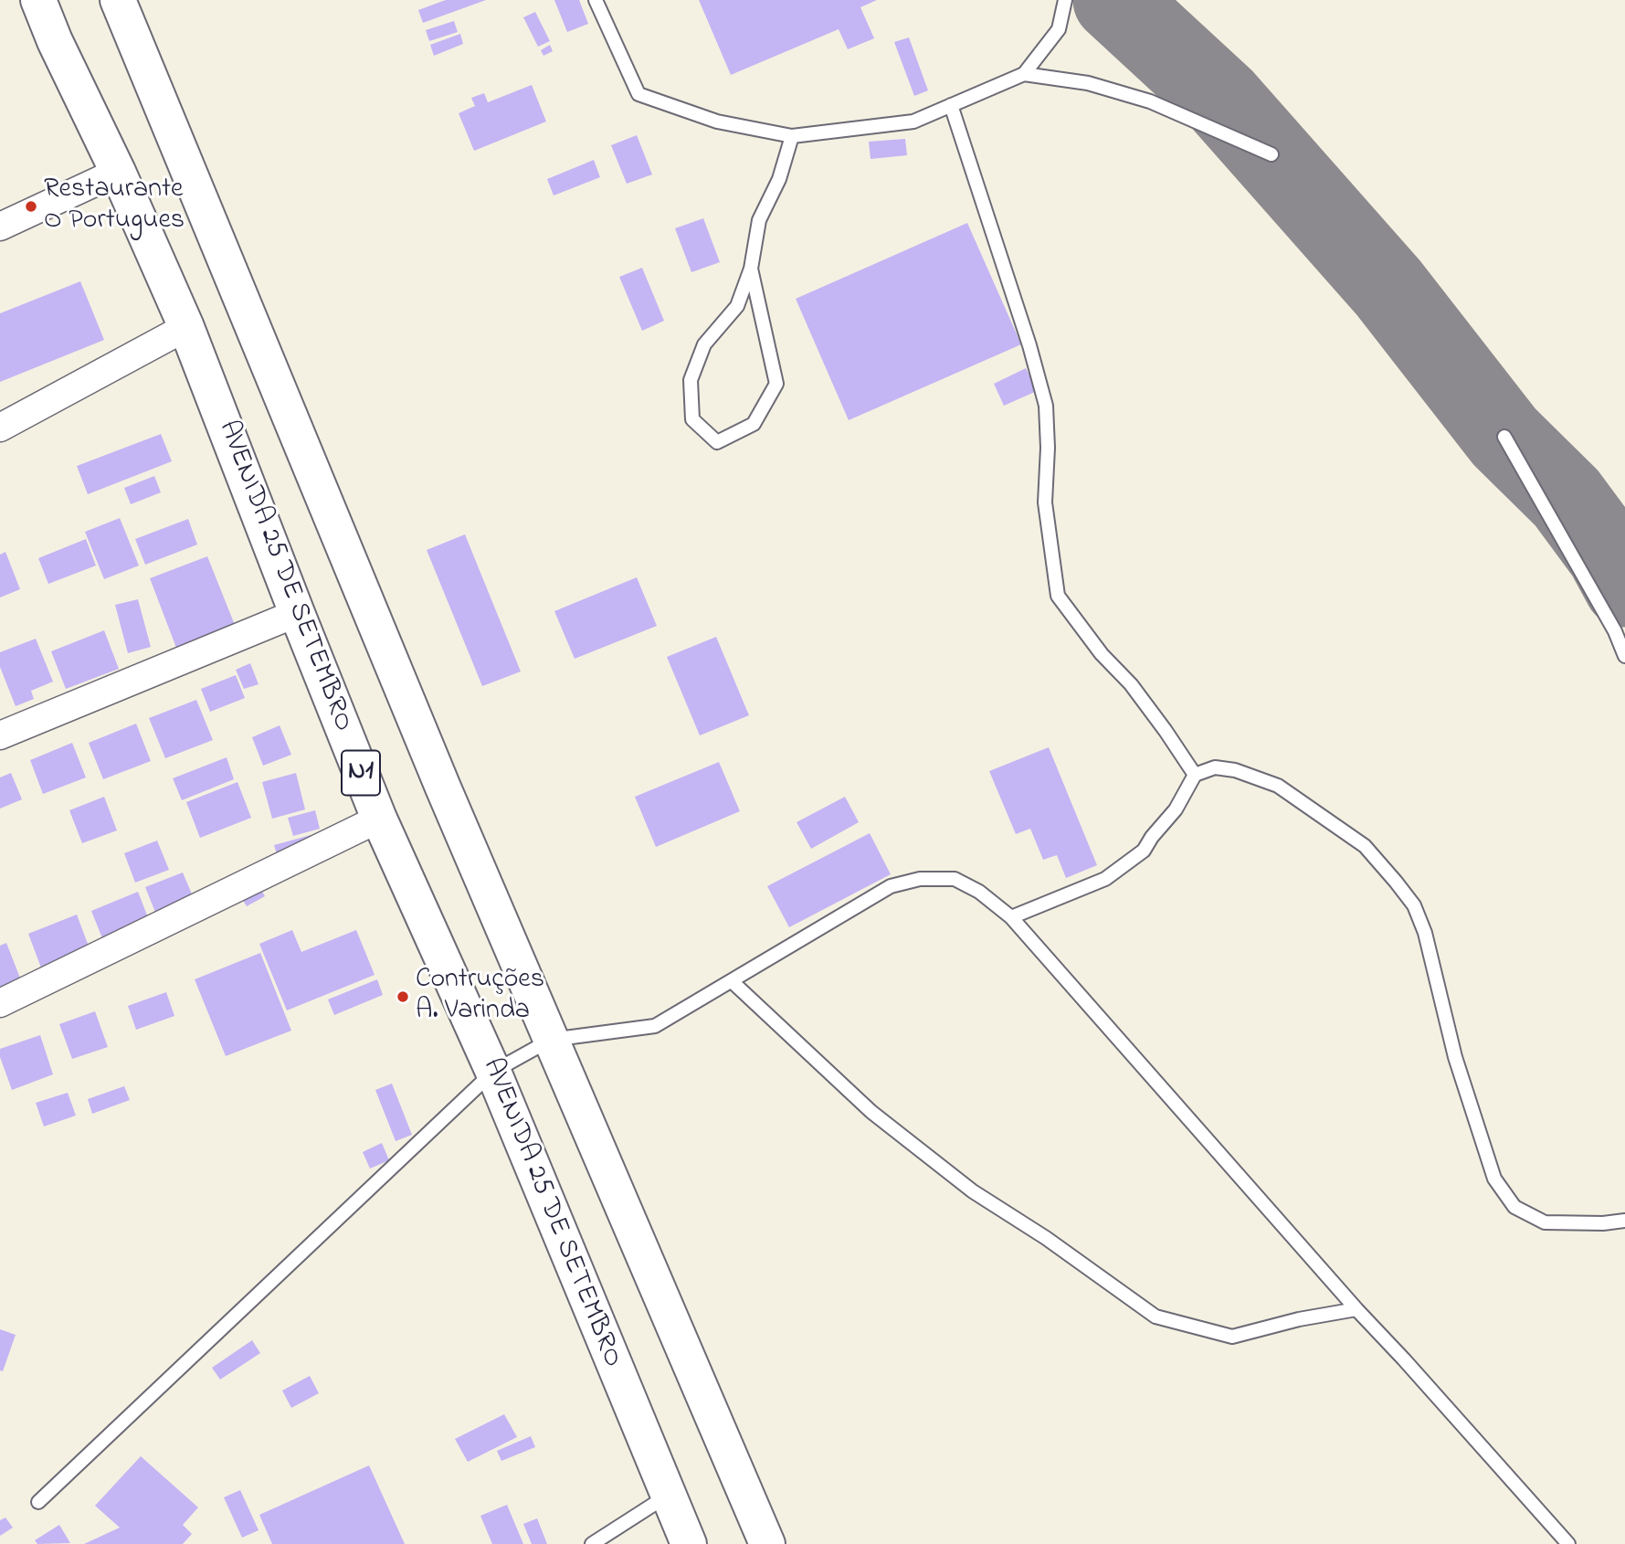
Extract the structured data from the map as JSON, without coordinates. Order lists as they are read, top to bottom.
{
  "streets": {
    "highway": ["AVENIDA 25 DE SETEMBRO", "N1"]
  },
  "places": ["Restaurante O Portugues", "Contruções A. Varinda"]
}
